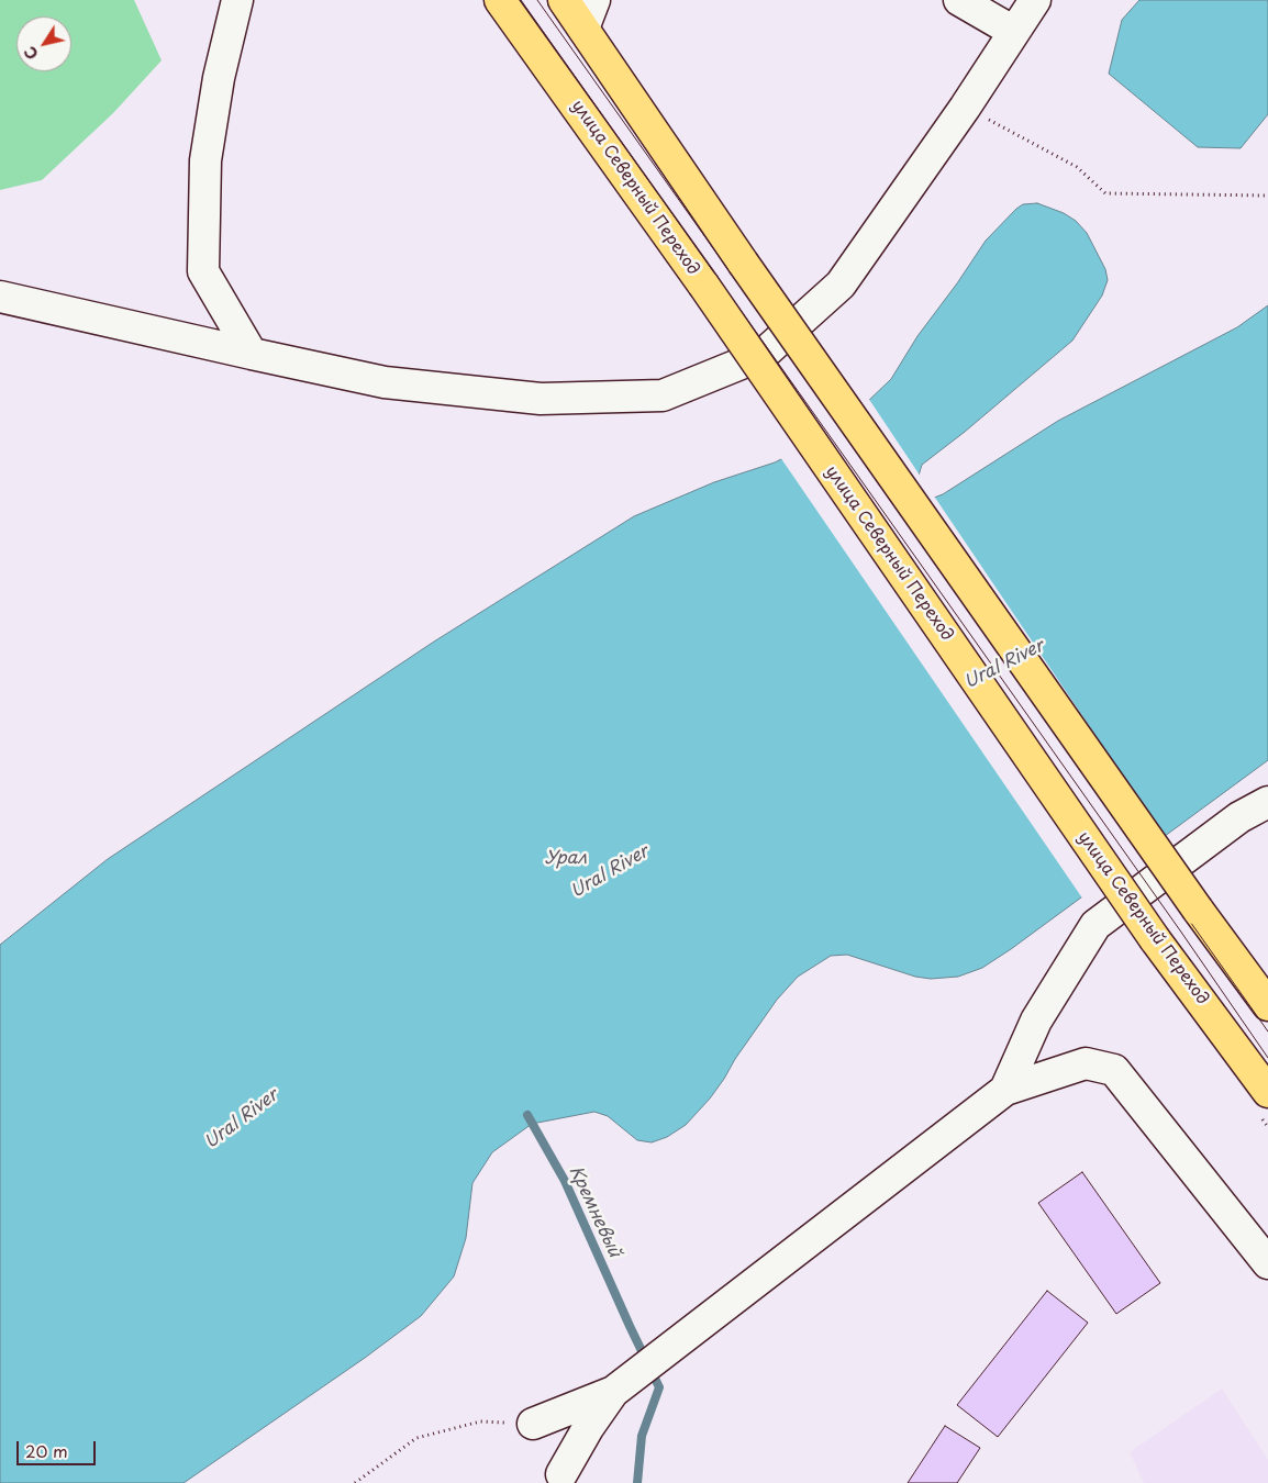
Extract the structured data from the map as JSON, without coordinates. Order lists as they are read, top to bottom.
{
  "streets": {
    "main road": ["улица Северный Переход"]
  },
  "water": ["Ural River", "Урал", "Кремневый"],
  "scale_bar": "20 m",
  "north": "bottom left"
}
